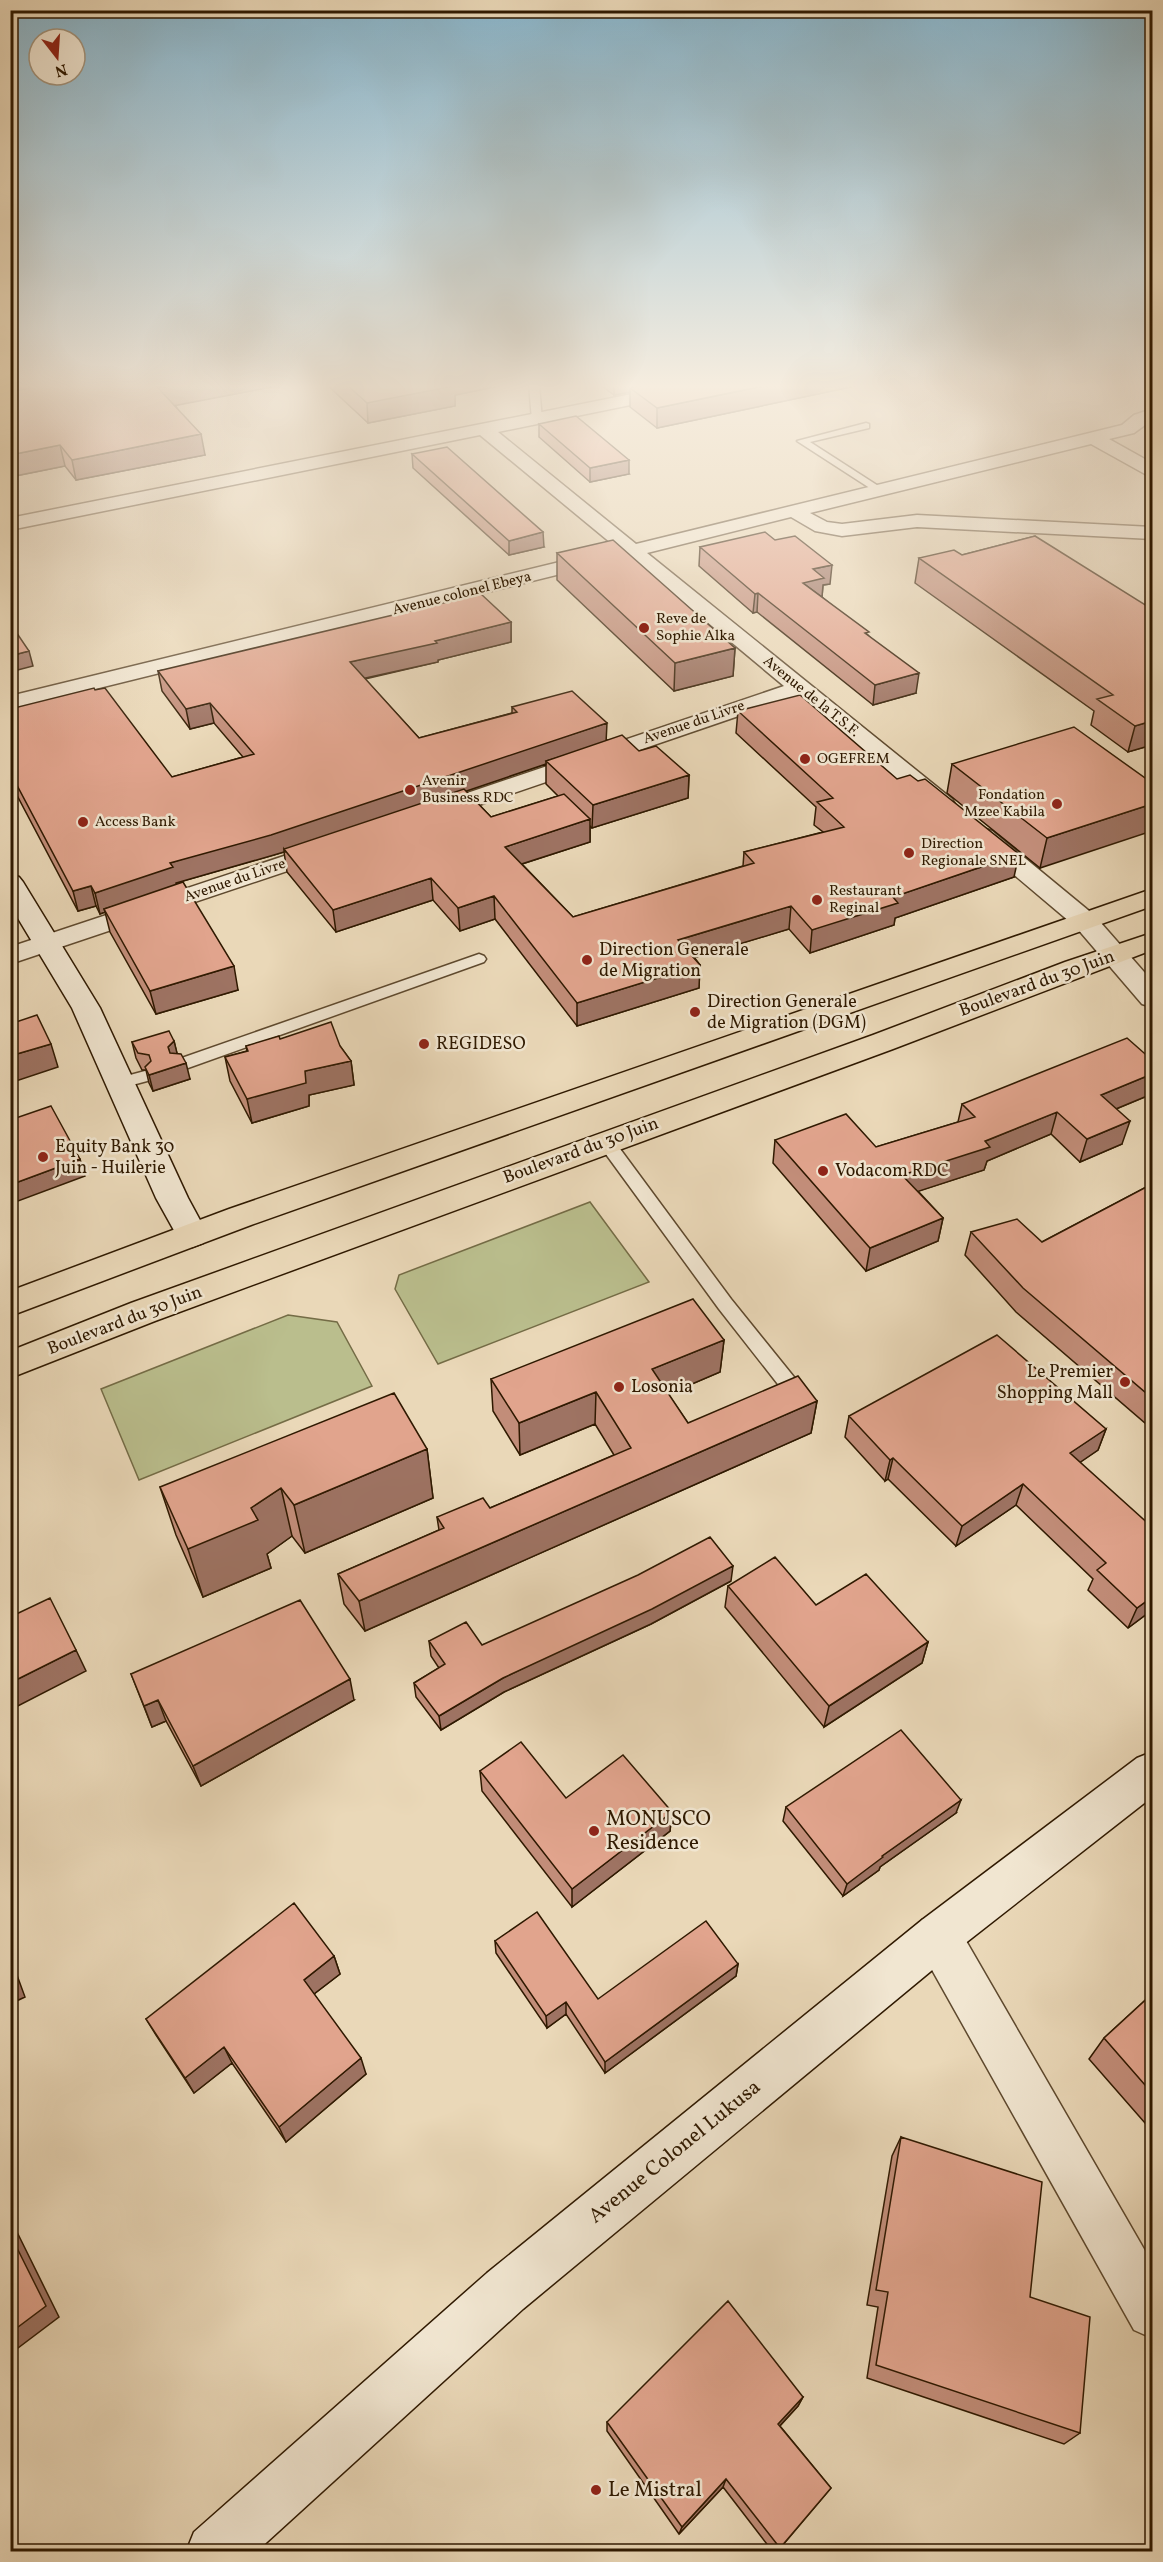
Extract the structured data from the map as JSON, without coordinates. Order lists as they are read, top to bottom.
{
  "streets": {
    "main road": ["Boulevard du 30 Juin"],
    "street": [
      "Avenue colonel Ebeya",
      "Avenue de la T.S.F.",
      "Avenue du Livre",
      "Avenue Colonel Lukusa"
    ]
  },
  "crossings": [
    ["Avenue colonel Ebeya", "Avenue de la T.S.F."],
    ["Avenue de la T.S.F.", "Avenue du Livre"],
    ["Avenue de la T.S.F.", "Boulevard du 30 Juin"]
  ],
  "places": [
    "Reve de Sophie Alka",
    "OGEFREM",
    "Avenir Business RDC",
    "Fondation Mzee Kabila",
    "Access Bank",
    "Direction Regionale SNEL",
    "Restaurant Reginal",
    "Direction Generale de Migration",
    "Direction Generale de Migration (DGM)",
    "REGIDESO",
    "Equity Bank 30 Juin - Huilerie",
    "Vodacom RDC",
    "Le Premier Shopping Mall",
    "Losonia",
    "MONUSCO Residence",
    "Le Mistral"
  ],
  "north": "bottom"
}
